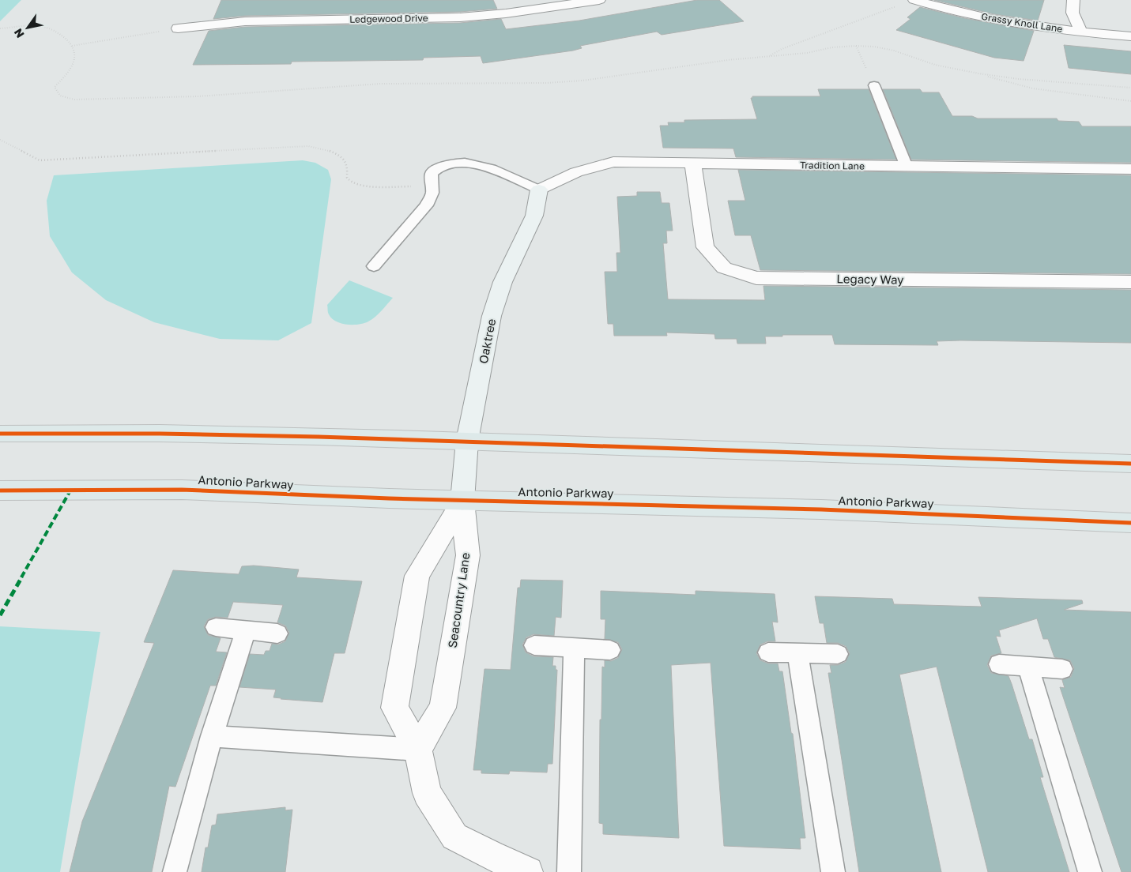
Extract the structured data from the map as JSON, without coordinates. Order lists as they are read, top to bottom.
{
  "streets": {
    "main road": ["Antonio Parkway"],
    "street": [
      "Ledgewood Drive",
      "Grassy Knoll Lane",
      "Tradition Lane",
      "Legacy Way",
      "Oaktree",
      "Seacountry Lane"
    ]
  },
  "crossings": [
    ["Tradition Lane", "Legacy Way"],
    ["Tradition Lane", "Oaktree"],
    ["Oaktree", "Antonio Parkway"],
    ["Oaktree", "Seacountry Lane"],
    ["Antonio Parkway", "Seacountry Lane"]
  ],
  "north": "bottom left"
}
